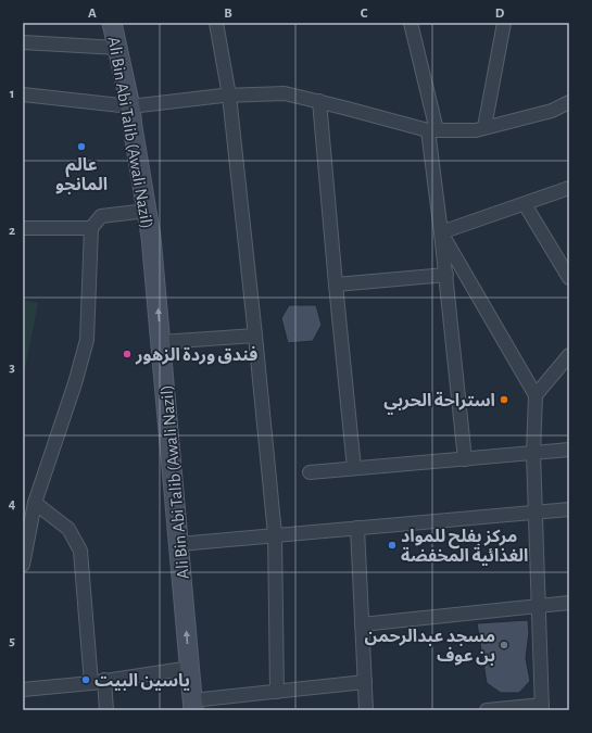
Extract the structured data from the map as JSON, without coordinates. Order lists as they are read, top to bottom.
{
  "streets": {
    "main road": ["Ali Bin Abi Talib (Awali Nazil)"]
  },
  "one_way": ["Ali Bin Abi Talib (Awali Nazil)"],
  "places": [
    "عالم المانجو",
    "فندق وردة الزهور",
    "استراحة الحربي",
    "مركز بفلح للمواد الغذائية المخفضة",
    "مسجد عبدالرحمن بن عوف",
    "ياسين البيت"
  ],
  "grid": {
    "columns": [
      "A",
      "B",
      "C",
      "D"
    ],
    "rows": [
      "1",
      "2",
      "3",
      "4",
      "5"
    ]
  }
}
